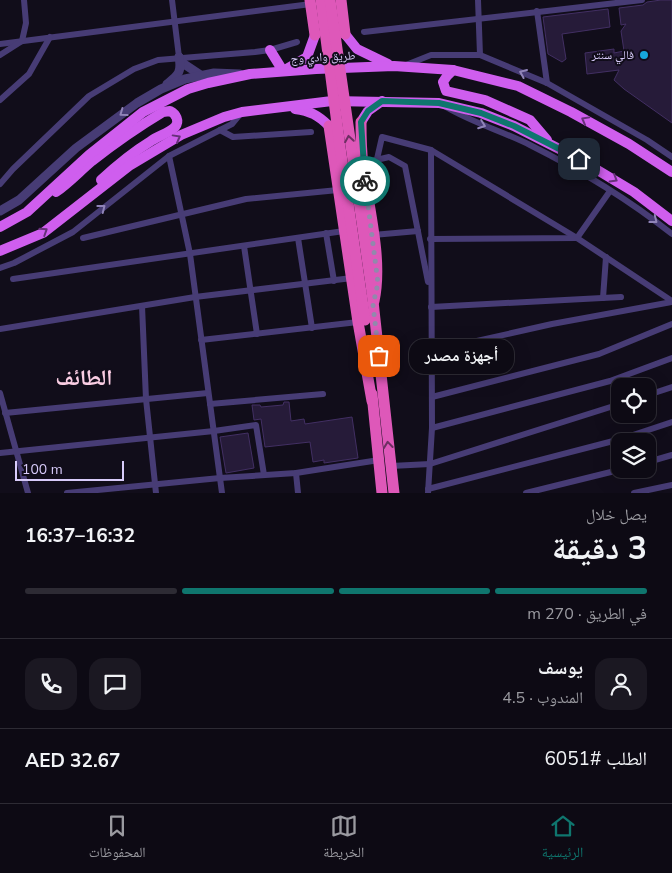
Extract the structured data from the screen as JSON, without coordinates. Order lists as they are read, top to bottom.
{
  "streets": {
    "main road": ["طريق وادي وج"]
  },
  "districts": ["الطائف"],
  "places": ["فالي سنتر", "أجهزة مصدر"],
  "scale_bar": "100 m",
  "page": {
    "bubble": "أجهزة مصدر",
    "scale": "100 m",
    "heading": ["3 دقيقة", "يصل خلال", "16:32–16:37"],
    "panel": [
      "يوسف",
      "المندوب · 4.5",
      "الطلب #6051",
      "AED 32.67"
    ],
    "bar": "في الطريق · 270 m",
    "tabs": ["الرئيسية", "الخريطة", "المحفوظات"]
  }
}
